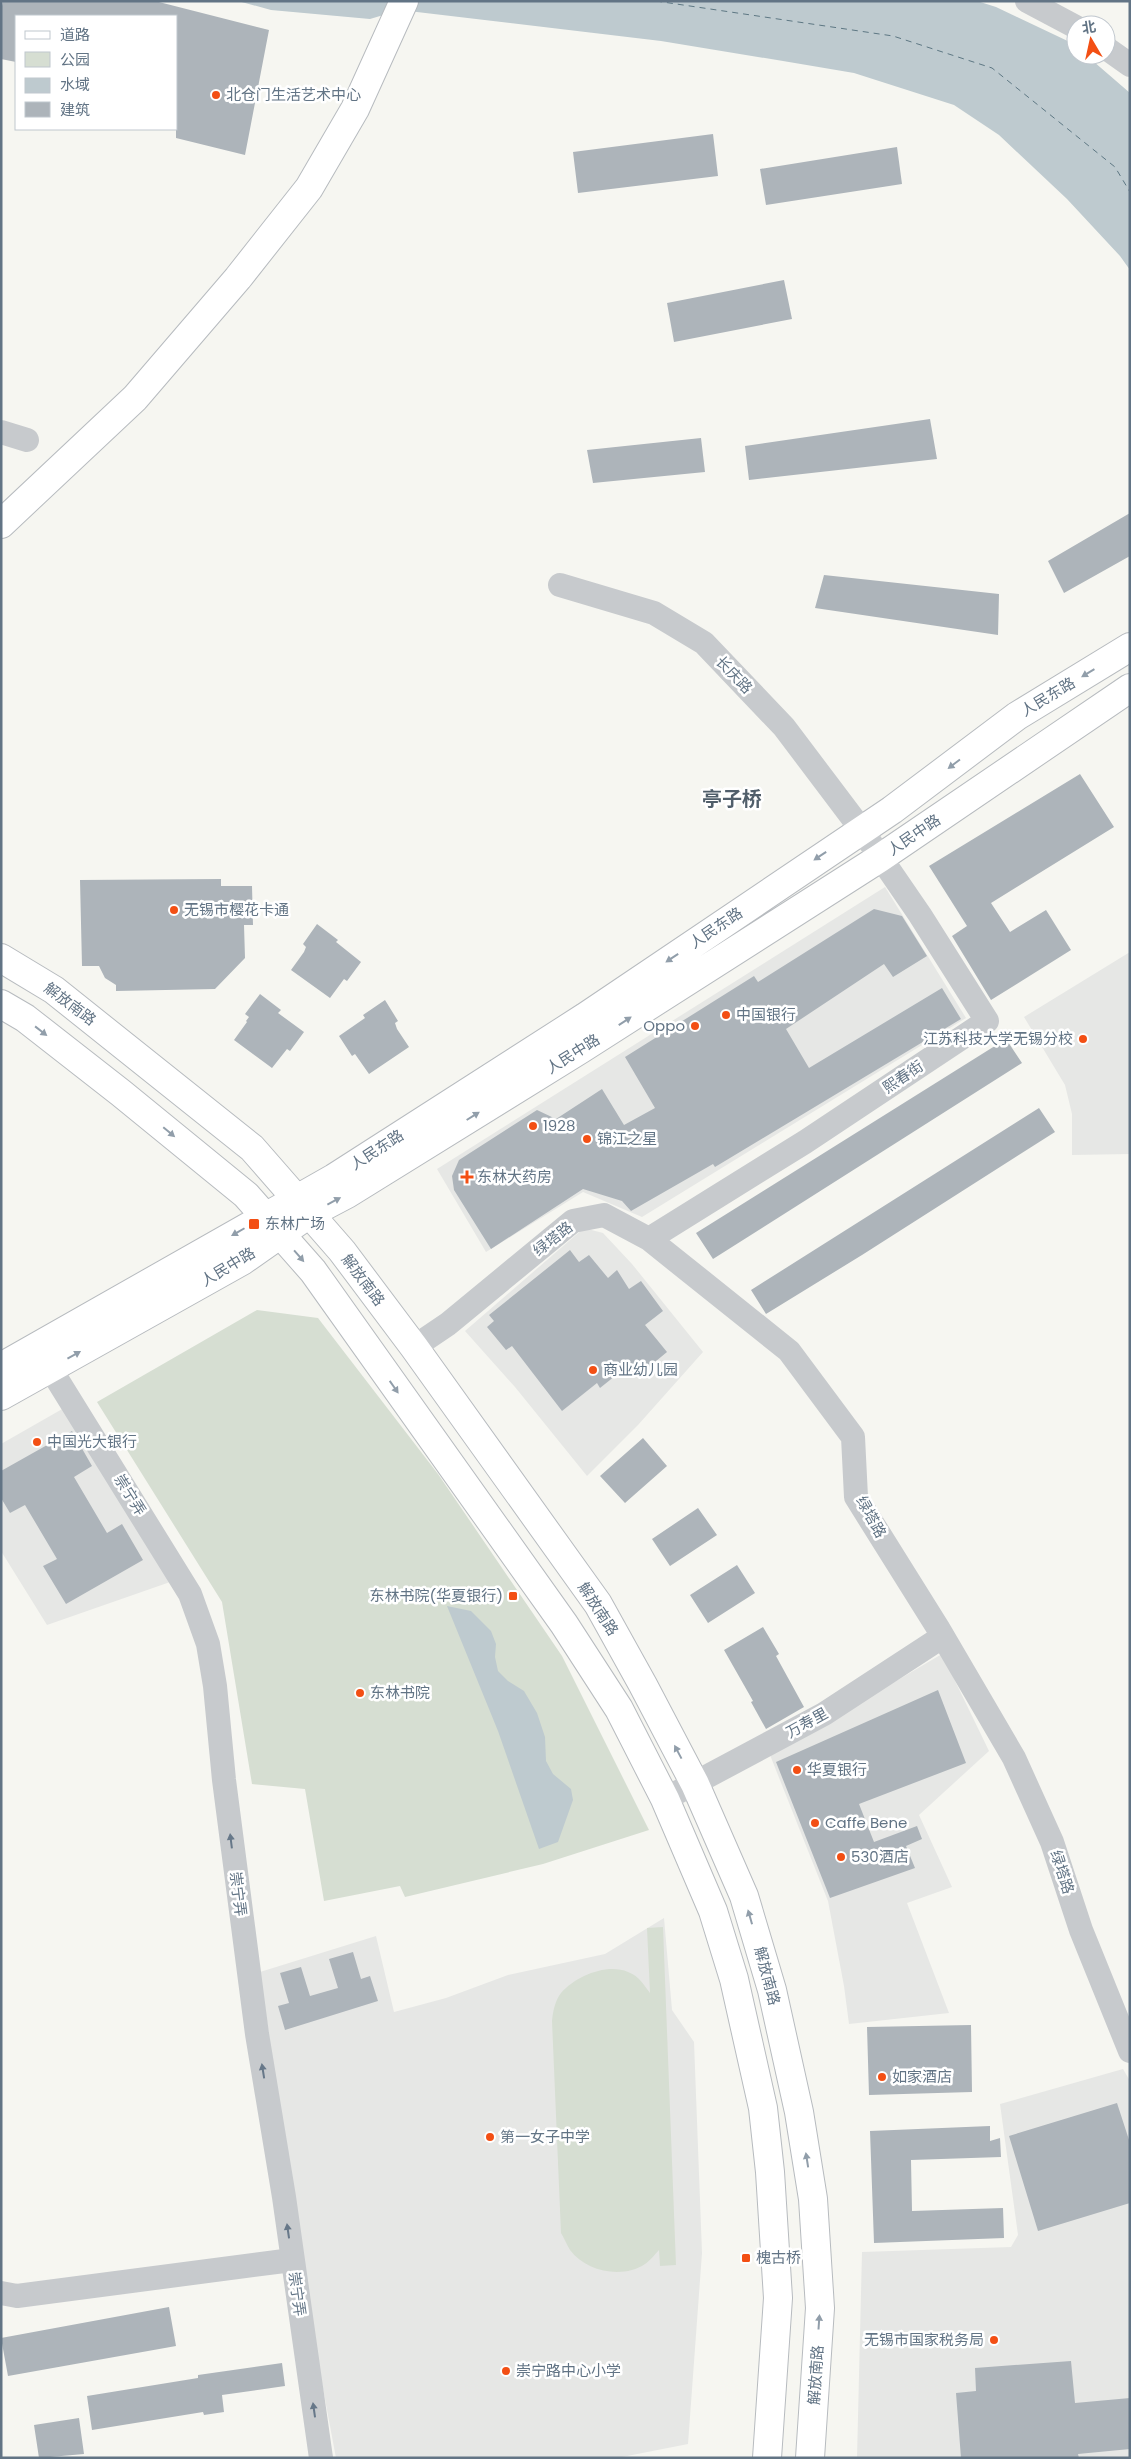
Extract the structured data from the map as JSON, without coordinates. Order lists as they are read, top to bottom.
{
  "streets": {
    "main road": ["人民东路", "人民中路", "解放南路"],
    "street": [
      "长庆路",
      "熙春街",
      "绿塔路",
      "崇宁弄",
      "万寿里"
    ]
  },
  "crossings": [
    ["长庆路", "人民东路"],
    ["长庆路", "熙春街"],
    ["人民东路", "人民中路"],
    ["人民东路", "解放南路"],
    ["人民东路", "熙春街"],
    ["人民中路", "解放南路"],
    ["人民中路", "熙春街"],
    ["人民中路", "崇宁弄"],
    ["解放南路", "绿塔路"],
    ["解放南路", "万寿里"],
    ["熙春街", "绿塔路"],
    ["绿塔路", "万寿里"]
  ],
  "one_way": ["人民东路", "崇宁弄"],
  "districts": ["亭子桥"],
  "places": {
    "other": [
      "北仓门生活艺术中心",
      "无锡市樱花卡通",
      "中国银行",
      "Oppo",
      "江苏科技大学无锡分校",
      "1928",
      "锦江之星",
      "商业幼儿园",
      "中国光大银行",
      "东林书院",
      "华夏银行",
      "Caffe Bene",
      "530酒店",
      "如家酒店",
      "第一女子中学",
      "无锡市国家税务局",
      "崇宁路中心小学"
    ],
    "health": ["东林大药房"],
    "transit": ["东林广场", "东林书院(华夏银行)", "槐古桥"]
  },
  "legend": [
    "道路",
    "公园",
    "水域",
    "建筑"
  ],
  "north": "top"
}
